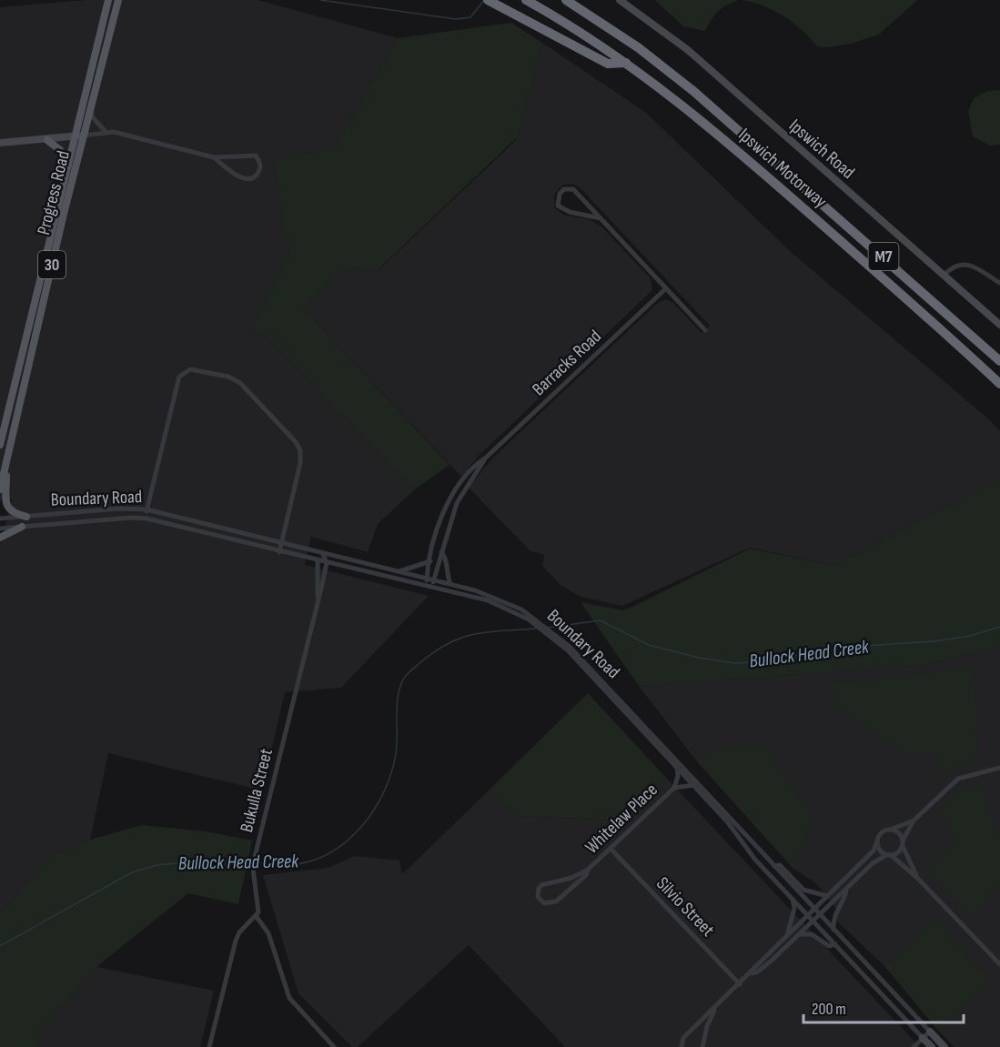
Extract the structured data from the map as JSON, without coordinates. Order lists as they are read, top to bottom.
{
  "streets": {
    "highway": ["Ipswich Motorway", "M7"],
    "main road": ["Progress Road", "30"],
    "street": [
      "Ipswich Road",
      "Barracks Road",
      "Boundary Road",
      "Bukulla Street",
      "Whitelaw Place",
      "Silvio Street"
    ]
  },
  "crossings": [
    ["Barracks Road", "Boundary Road"],
    ["Boundary Road", "Bukulla Street"],
    ["Boundary Road", "Whitelaw Place"],
    ["Whitelaw Place", "Silvio Street"]
  ],
  "water": ["Bullock Head Creek"],
  "scale_bar": "200 m"
}
